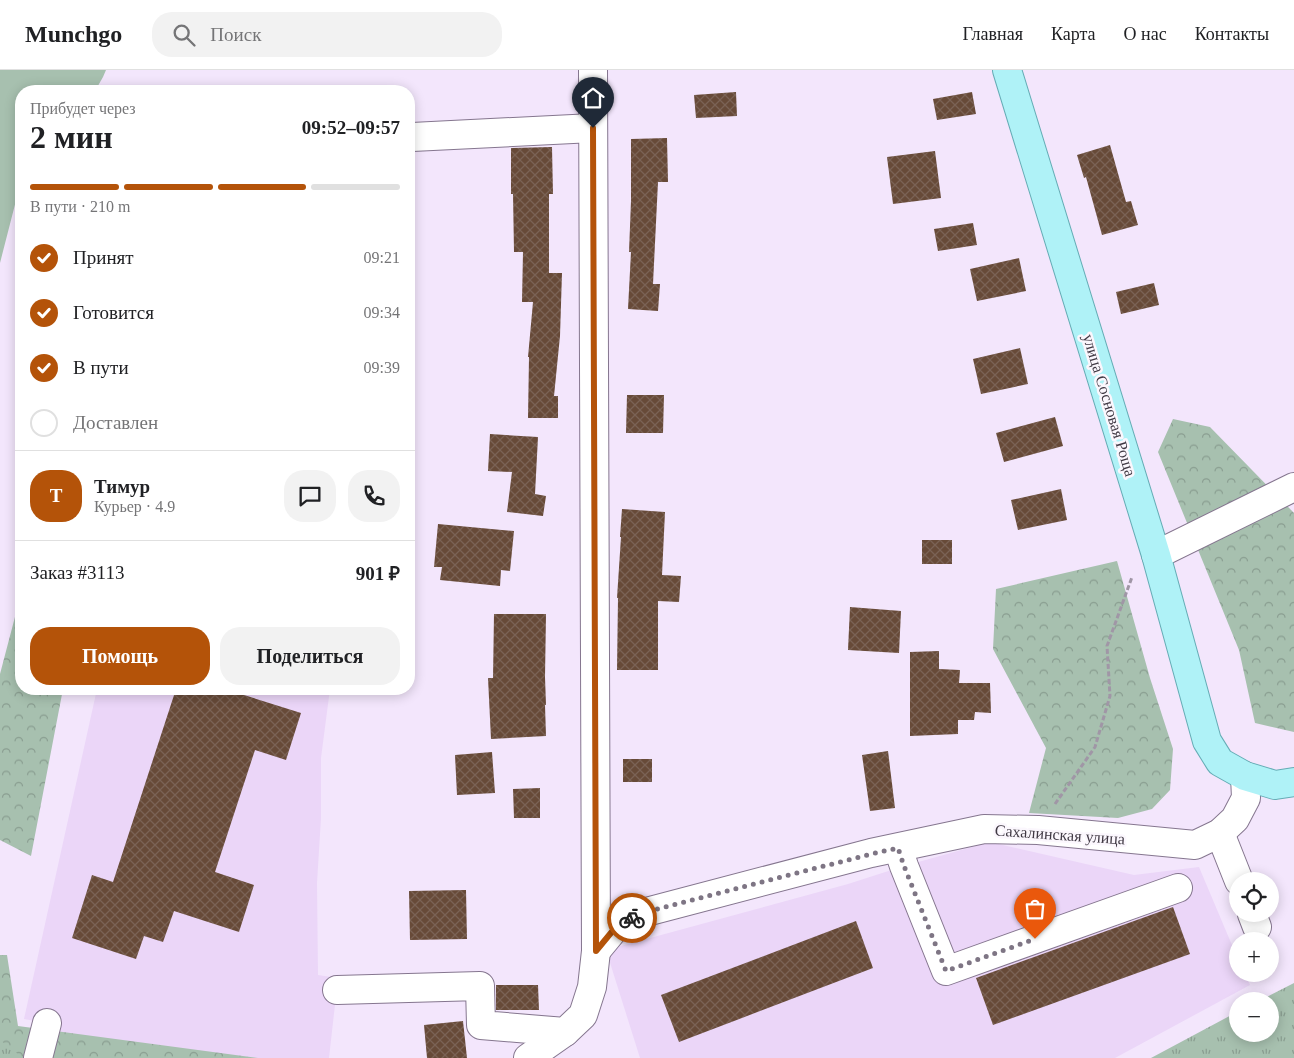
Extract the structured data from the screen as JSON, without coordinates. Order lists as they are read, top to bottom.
{
  "streets": {
    "main road": ["улица Сосновая Роща"],
    "street": ["Сахалинская улица"]
  },
  "crossings": [
    ["улица Сосновая Роща", "Сахалинская улица"]
  ],
  "page": {
    "header": "Munchgo",
    "search": "Поиск",
    "nav": [
      "Главная",
      "Карта",
      "О нас",
      "Контакты"
    ],
    "heading": ["2 мин", "Прибудет через", "09:52–09:57"],
    "panel": [
      "Тимур",
      "Курьер · 4.9",
      "Заказ #3113",
      "901 ₽"
    ],
    "bar": "В пути · 210 m",
    "list": [
      ["Принят", "09:21"],
      ["Готовится", "09:34"],
      ["В пути", "09:39"],
      "Доставлен"
    ],
    "round": "Т",
    "buttons": ["Помощь", "Поделиться"],
    "map_buttons": ["+", "−"]
  }
}
